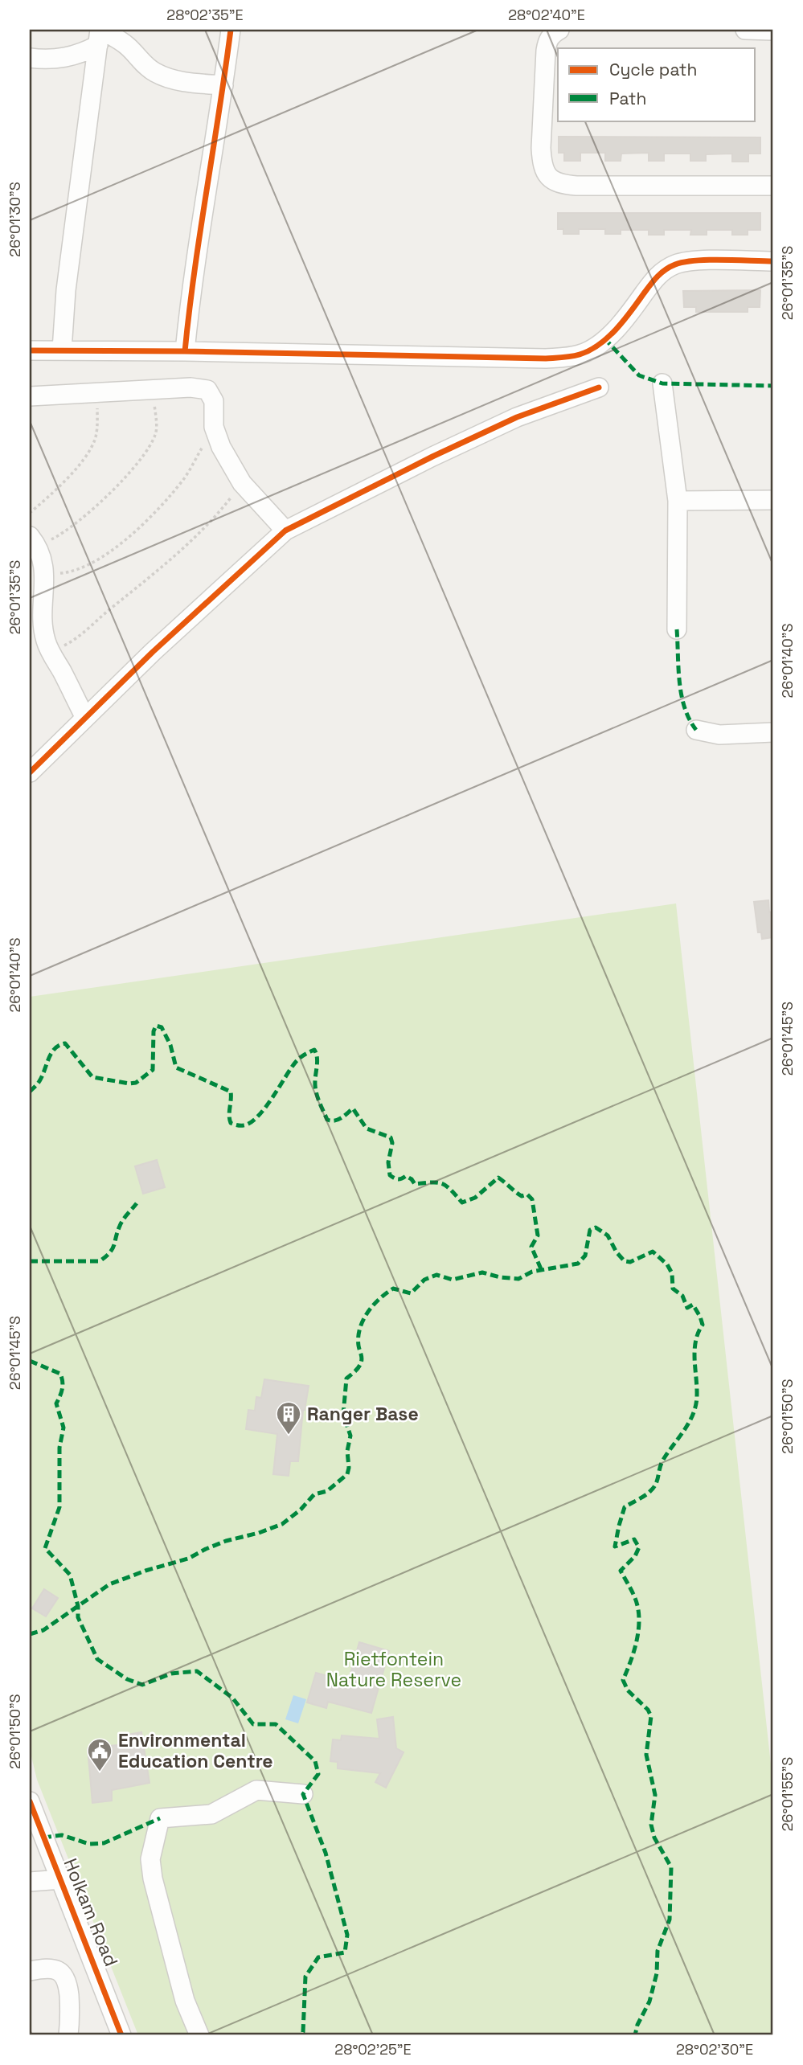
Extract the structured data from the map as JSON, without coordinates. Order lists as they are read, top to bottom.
{
  "streets": {
    "street": ["Holkam Road"]
  },
  "parks": ["Rietfontein Nature Reserve"],
  "places": {
    "building": ["Ranger Base"],
    "public building": ["Environmental Education Centre"]
  },
  "legend": ["Cycle path", "Path"],
  "coordinates": [
    "28°02'35\"E",
    "28°02'40\"E",
    "26°01'30\"S",
    "26°01'35\"S",
    "26°01'40\"S",
    "26°01'45\"S",
    "26°01'50\"S",
    "26°01'55\"S",
    "28°02'25\"E",
    "28°02'30\"E"
  ]
}
